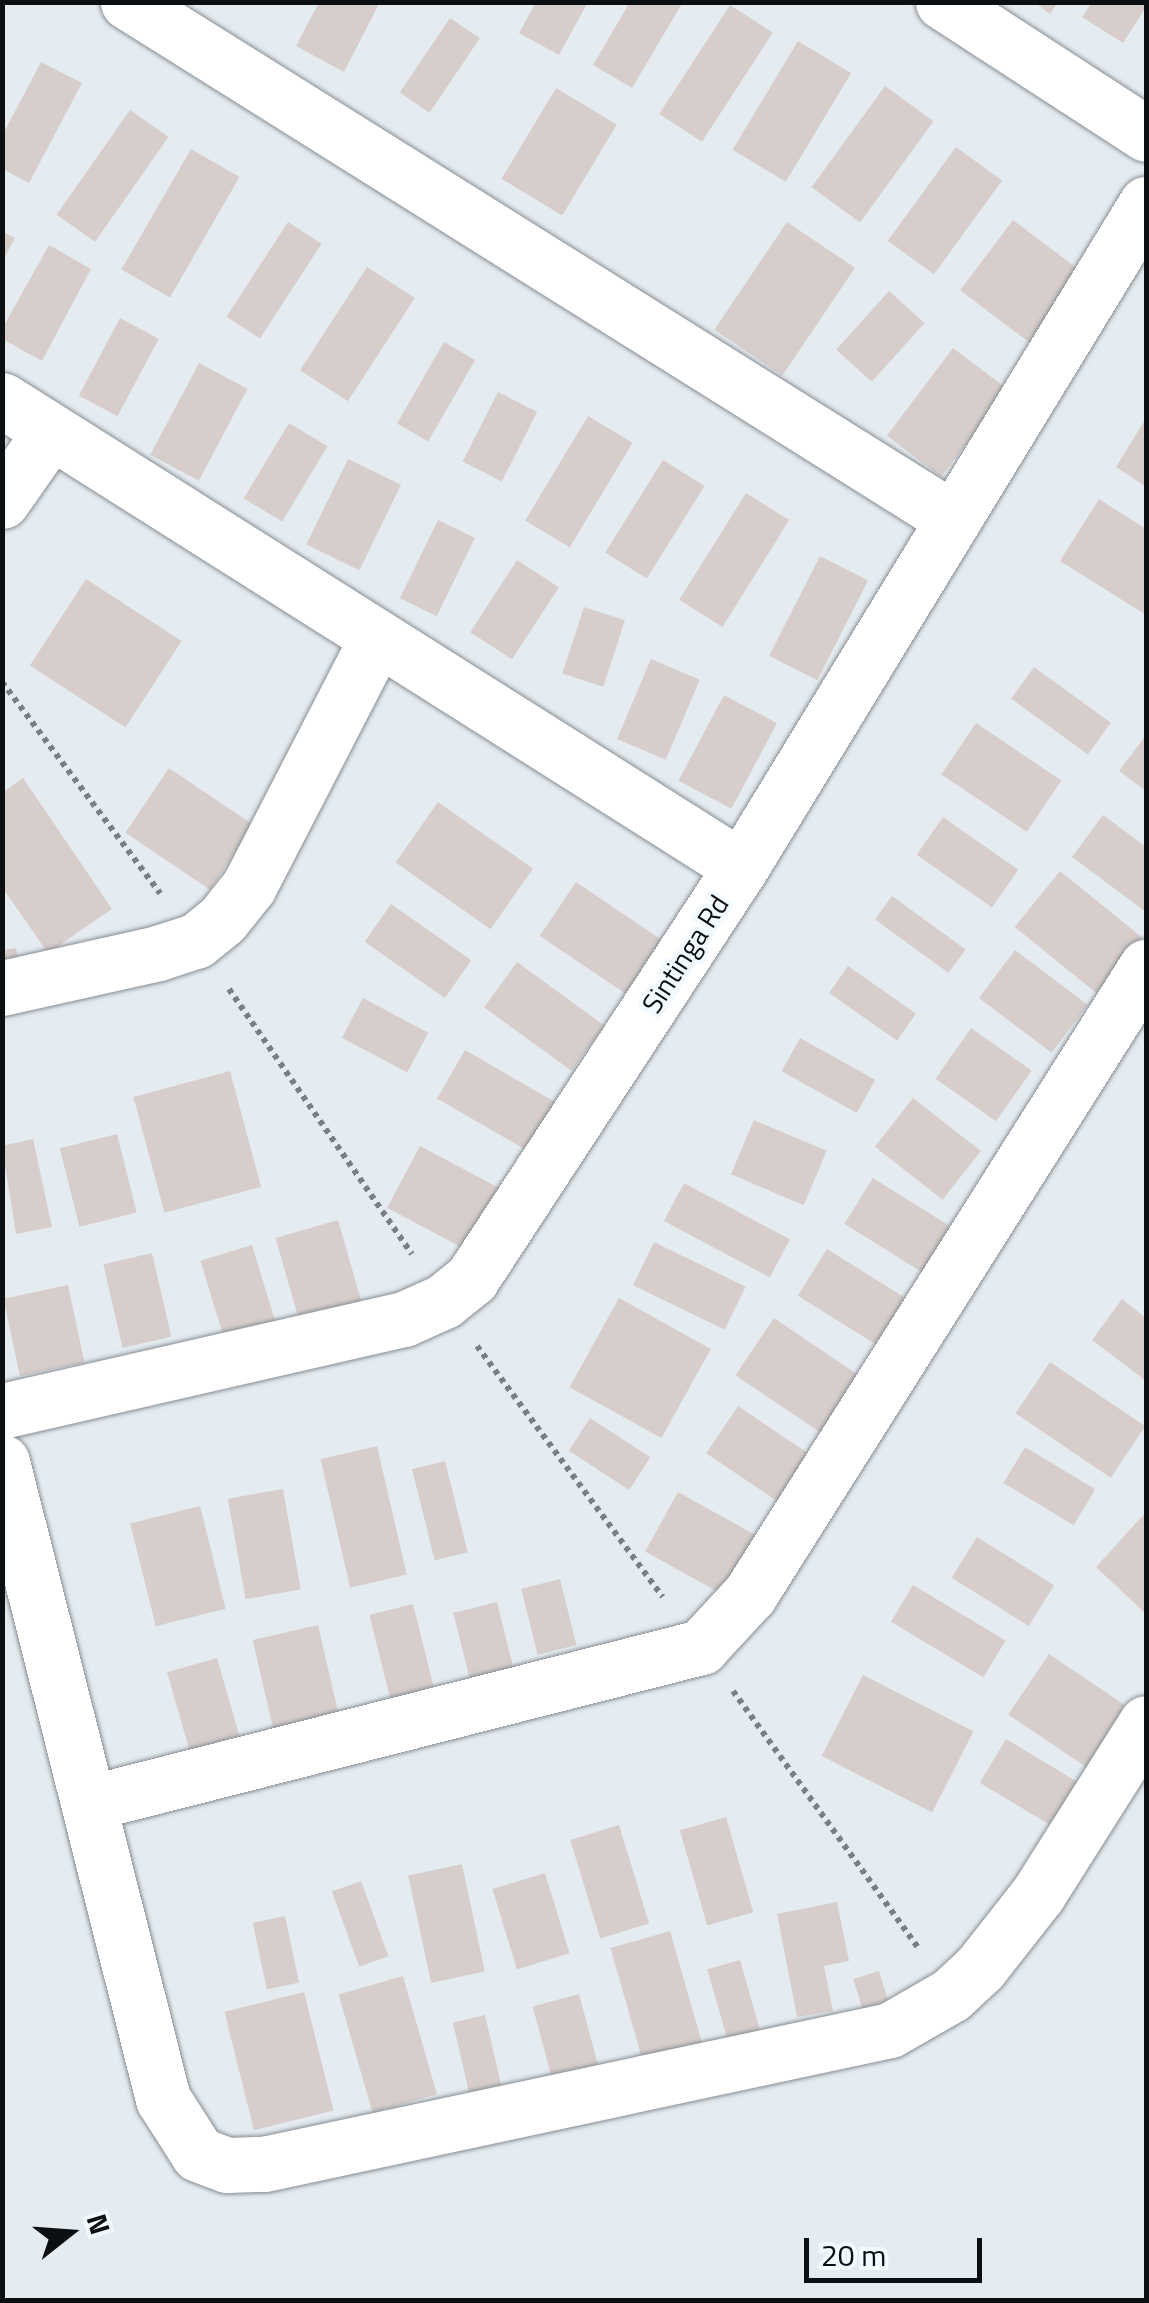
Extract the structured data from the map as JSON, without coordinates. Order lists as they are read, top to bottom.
{
  "streets": {
    "street": ["Sintinga Rd"]
  },
  "scale_bar": "20 m",
  "north": "right"
}
